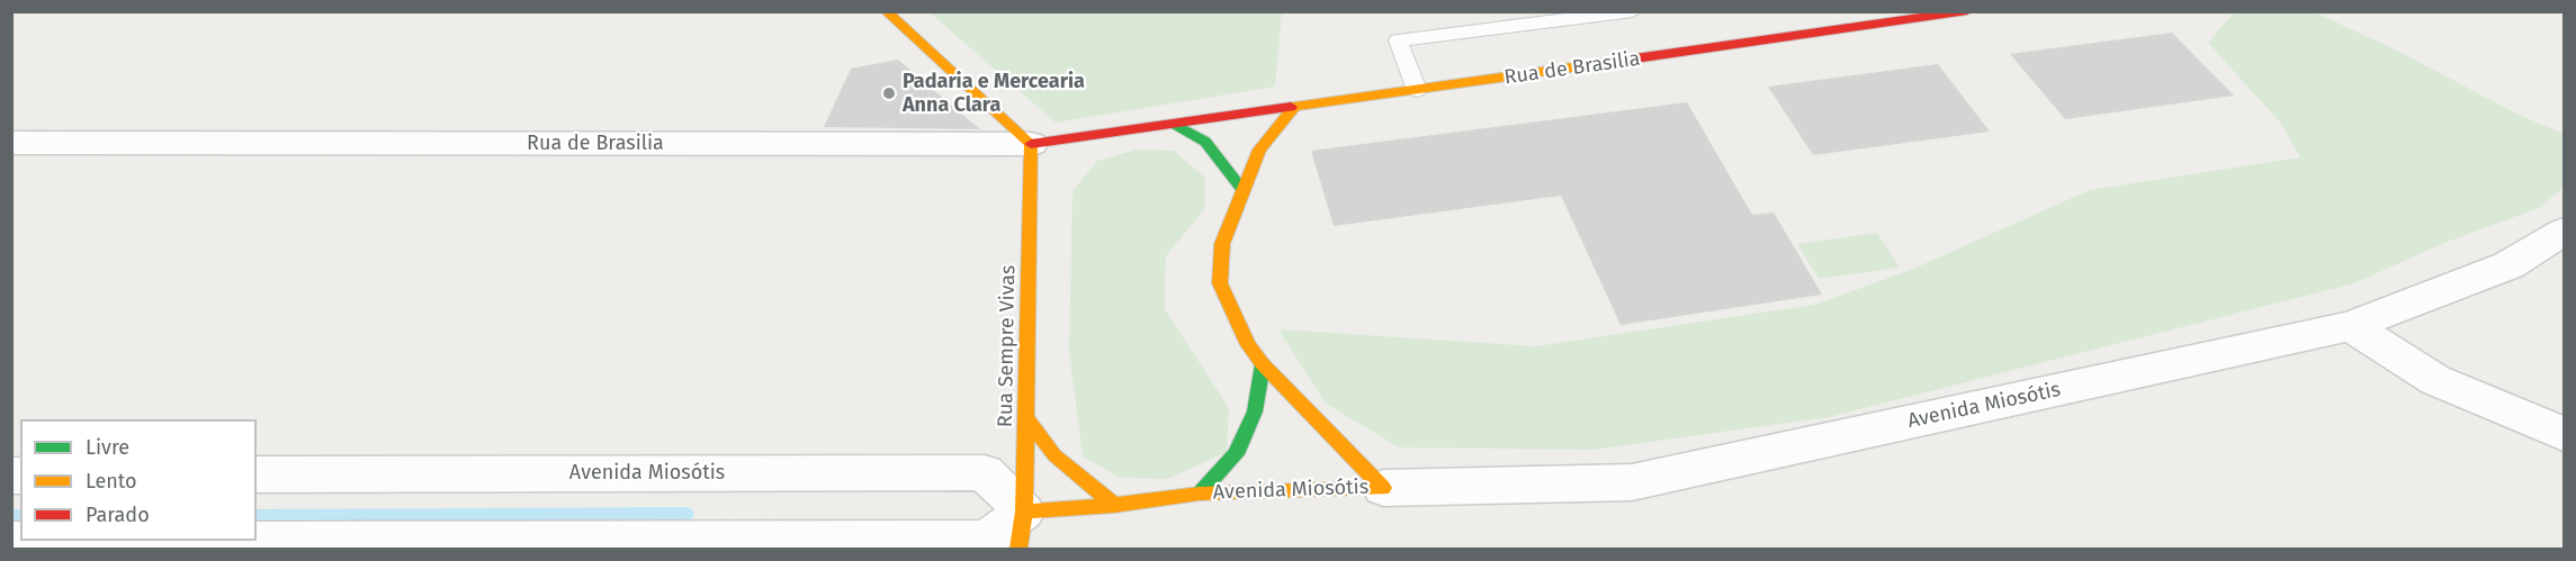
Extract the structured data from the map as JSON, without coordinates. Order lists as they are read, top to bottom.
{
  "streets": {
    "street": ["Rua de Brasilia", "Rua Sempre Vivas", "Avenida Miosótis"]
  },
  "crossings": [
    ["Rua de Brasilia", "Rua Sempre Vivas"],
    ["Rua de Brasilia", "Avenida Miosótis"],
    ["Rua Sempre Vivas", "Avenida Miosótis"]
  ],
  "places": ["Padaria e Mercearia Anna Clara"],
  "legend": ["Livre", "Lento", "Parado"]
}
